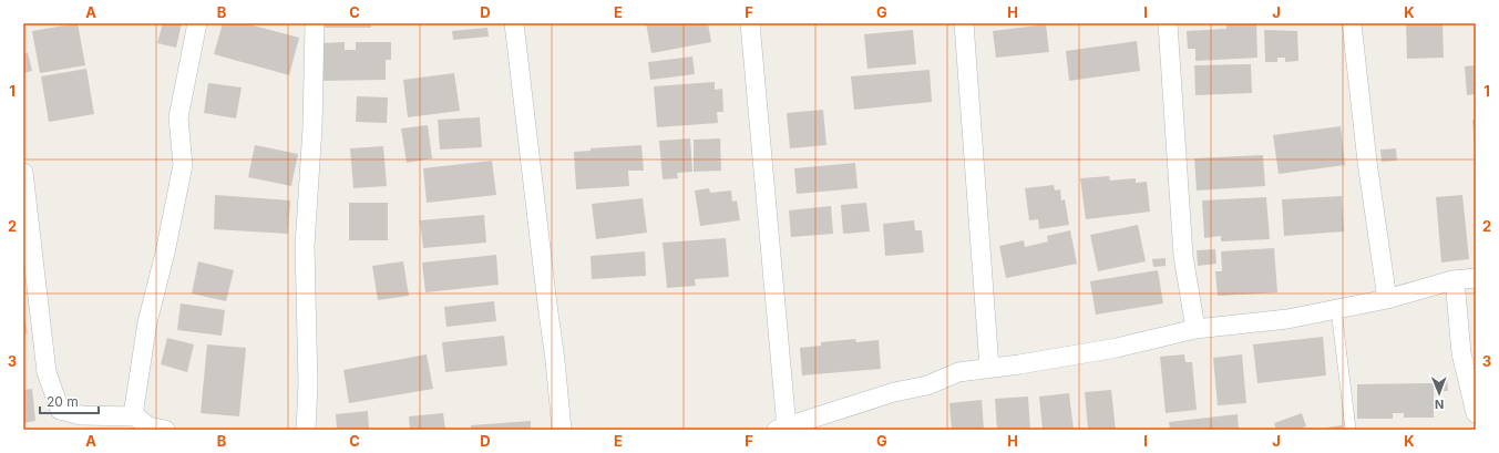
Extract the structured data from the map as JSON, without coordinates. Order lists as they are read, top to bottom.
{
  "scale_bar": "20 m",
  "north": "bottom",
  "grid": {
    "columns": [
      "A",
      "B",
      "C",
      "D",
      "E",
      "F",
      "G",
      "H",
      "I",
      "J",
      "K"
    ],
    "rows": ["1", "2", "3"]
  }
}
